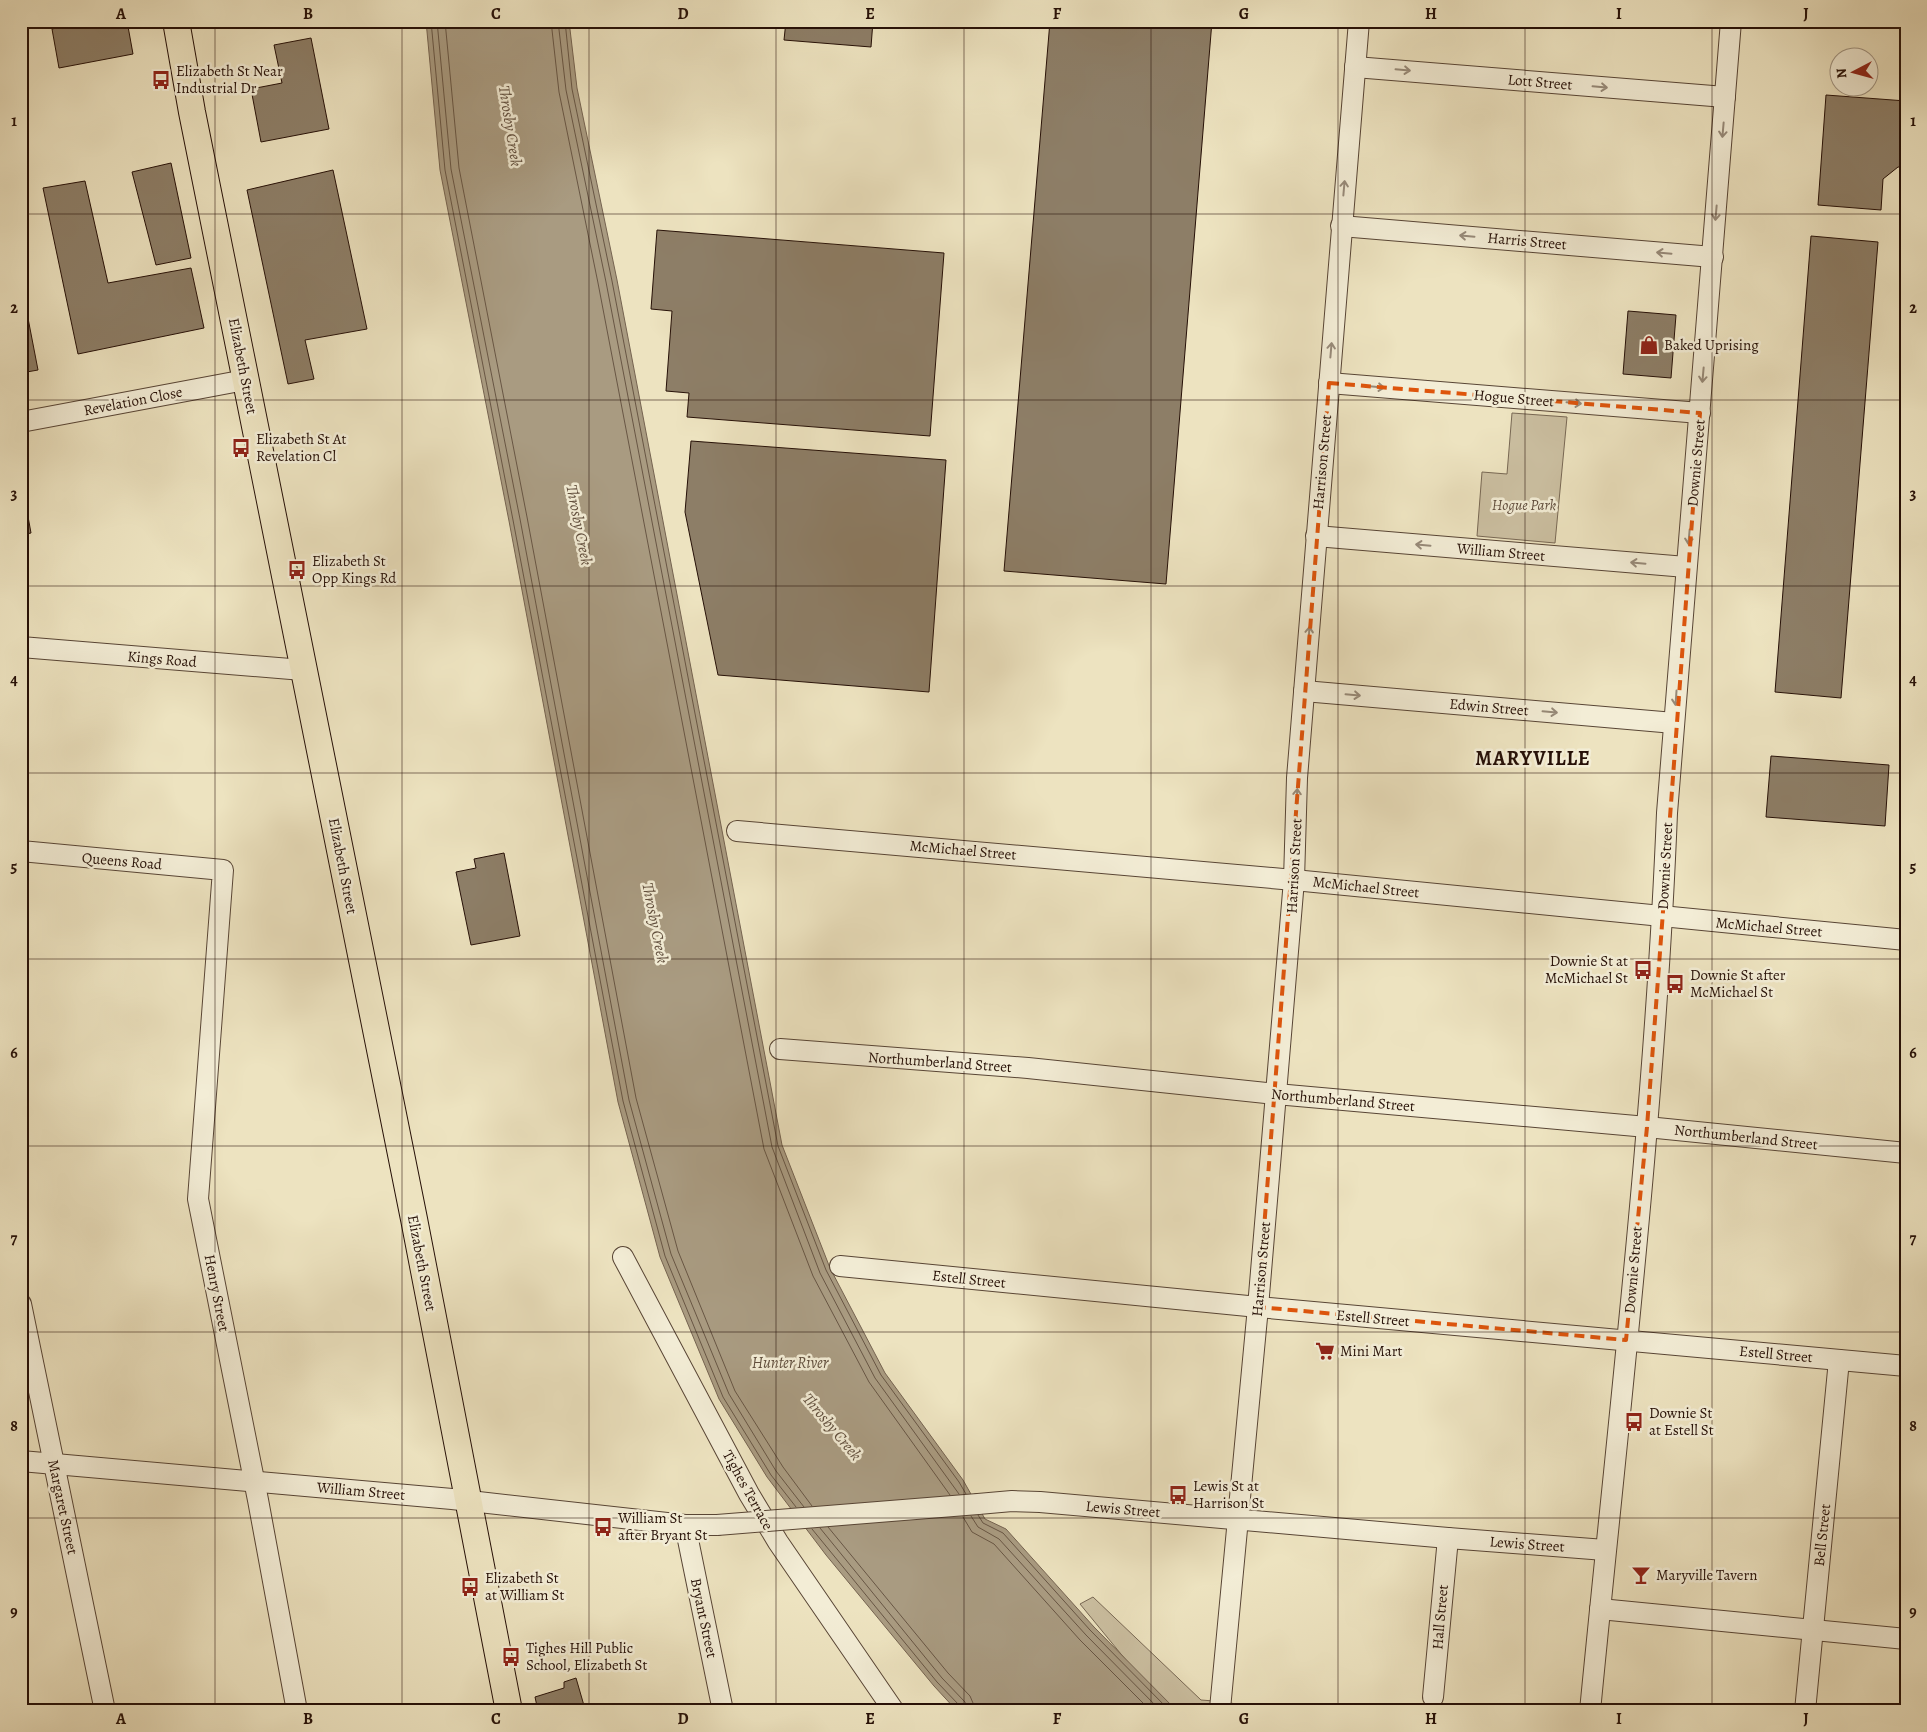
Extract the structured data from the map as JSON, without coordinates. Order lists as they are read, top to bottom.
{
  "streets": {
    "main road": ["Elizabeth Street"],
    "street": [
      "Lott Street",
      "Harris Street",
      "Hogue Street",
      "Revelation Close",
      "Harrison Street",
      "Downie Street",
      "William Street",
      "Kings Road",
      "Edwin Street",
      "McMichael Street",
      "Queens Road",
      "Northumberland Street",
      "Estell Street",
      "Henry Street",
      "Tighes Terrace",
      "Margaret Street",
      "Lewis Street",
      "Bell Street",
      "Hall Street",
      "Bryant Street"
    ]
  },
  "crossings": [
    ["Lott Street", "Harrison Street"],
    ["Lott Street", "Downie Street"],
    ["Harris Street", "Harrison Street"],
    ["Harris Street", "Downie Street"],
    ["Elizabeth Street", "Revelation Close"],
    ["Elizabeth Street", "William Street"],
    ["Elizabeth Street", "Kings Road"],
    ["Hogue Street", "Harrison Street"],
    ["Hogue Street", "Downie Street"],
    ["Harrison Street", "William Street"],
    ["Harrison Street", "Edwin Street"],
    ["Harrison Street", "McMichael Street"],
    ["Harrison Street", "Northumberland Street"],
    ["Harrison Street", "Estell Street"],
    ["Harrison Street", "Lewis Street"],
    ["Downie Street", "William Street"],
    ["Downie Street", "Edwin Street"],
    ["Downie Street", "McMichael Street"],
    ["Downie Street", "Northumberland Street"],
    ["Downie Street", "Estell Street"],
    ["Downie Street", "Lewis Street"],
    ["William Street", "Henry Street"],
    ["William Street", "Margaret Street"],
    ["William Street", "Lewis Street"],
    ["William Street", "Bryant Street"],
    ["Queens Road", "Henry Street"],
    ["Estell Street", "Bell Street"],
    ["Lewis Street", "Hall Street"],
    ["Lewis Street", "Bryant Street"]
  ],
  "one_way": [
    "Lott Street",
    "Harris Street",
    "Hogue Street",
    "Harrison Street",
    "Downie Street",
    "William Street",
    "Edwin Street"
  ],
  "districts": ["MARYVILLE"],
  "water": ["Throsby Creek", "Hunter River"],
  "parks": ["Hogue Park"],
  "places": {
    "bus stop": [
      "Elizabeth St Near Industrial Dr",
      "Elizabeth St At Revelation Cl",
      "Elizabeth St Opp Kings Rd",
      "Downie St at McMichael St",
      "Downie St after McMichael St",
      "Downie St at Estell St",
      "Lewis St at Harrison St",
      "William St after Bryant St",
      "Elizabeth St at William St",
      "Tighes Hill Public School, Elizabeth St"
    ],
    "shop": ["Baked Uprising"],
    "supermarket": ["Mini Mart"],
    "bar": ["Maryville Tavern"]
  },
  "north": "left",
  "grid": {
    "columns": [
      "A",
      "B",
      "C",
      "D",
      "E",
      "F",
      "G",
      "H",
      "I",
      "J"
    ],
    "rows": [
      "1",
      "2",
      "3",
      "4",
      "5",
      "6",
      "7",
      "8",
      "9"
    ]
  }
}
